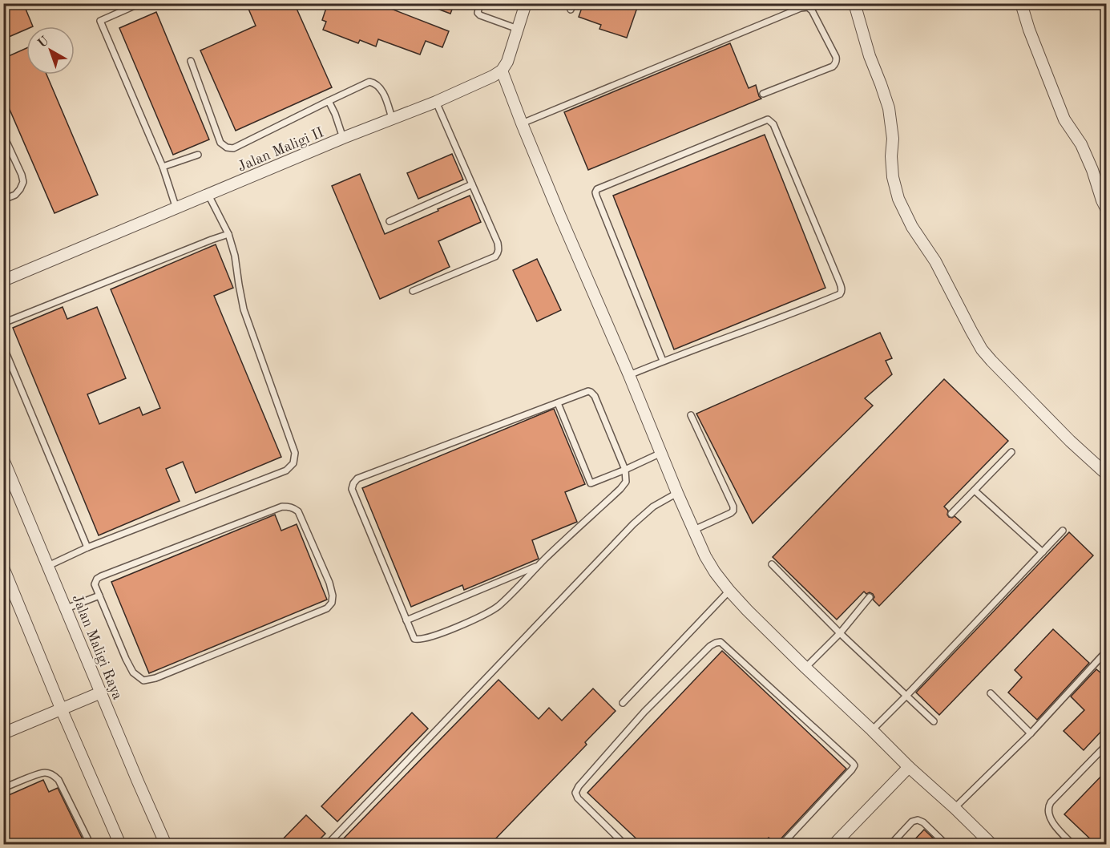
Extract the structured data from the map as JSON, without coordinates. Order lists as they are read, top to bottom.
{
  "streets": {
    "street": ["Jalan Maligi II", "Jalan Maligi Raya"]
  },
  "north": "top left"
}
